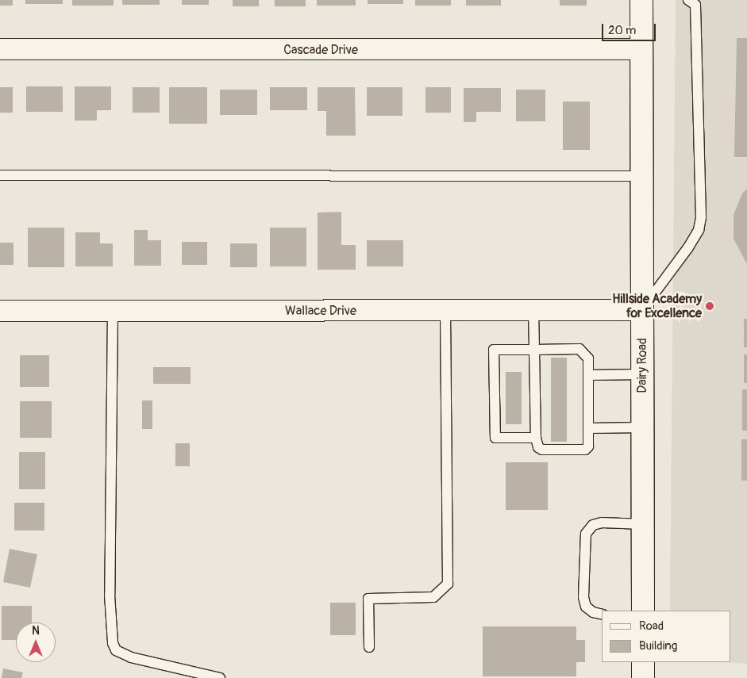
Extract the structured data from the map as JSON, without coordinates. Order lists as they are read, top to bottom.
{
  "streets": {
    "street": ["Cascade Drive", "Wallace Drive", "Dairy Road"]
  },
  "crossings": [
    ["Cascade Drive", "Dairy Road"],
    ["Wallace Drive", "Dairy Road"]
  ],
  "places": ["Hillside Academy for Excellence"],
  "legend": ["Road", "Building"],
  "scale_bar": "20 m",
  "north": "top"
}
